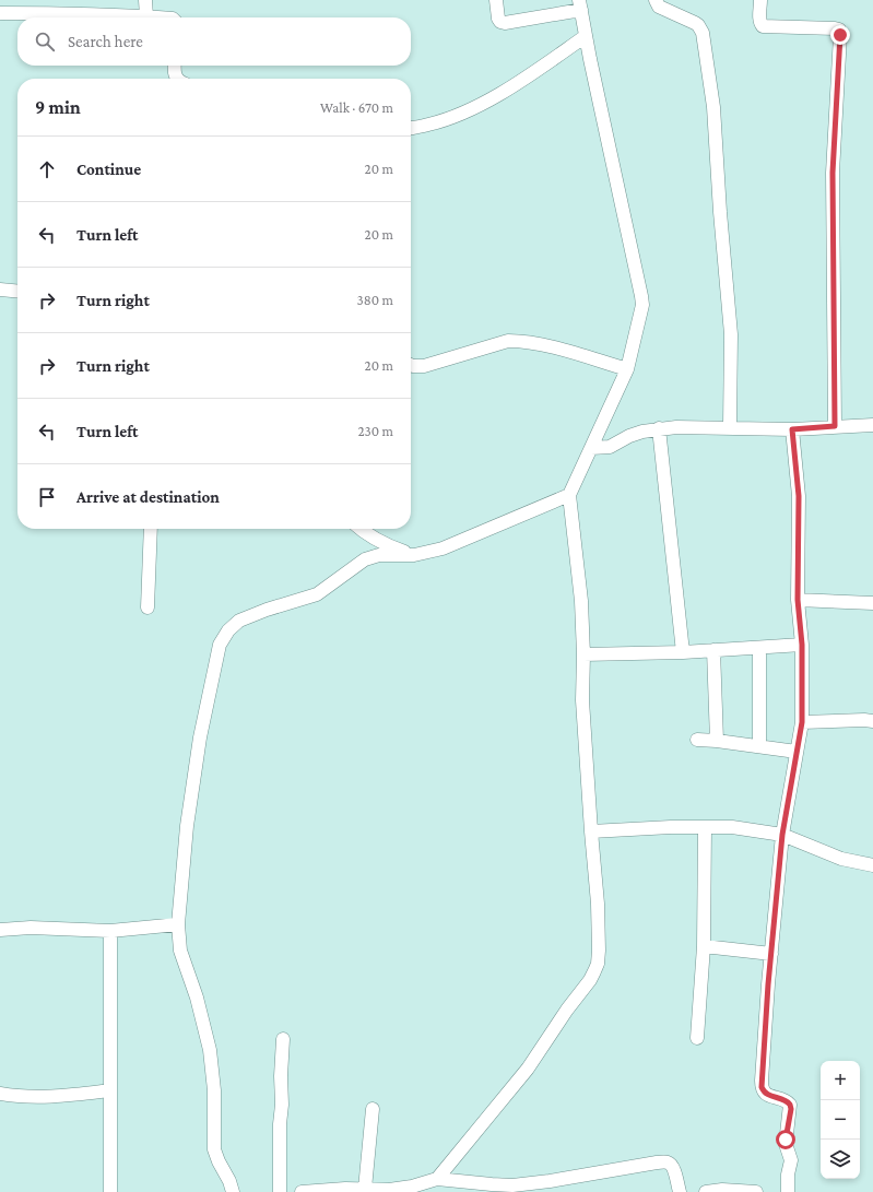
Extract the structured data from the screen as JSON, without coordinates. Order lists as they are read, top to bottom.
{
  "page": {
    "search": "Search here",
    "heading": ["9 min", "Walk · 670 m"],
    "list": [
      ["Continue", "20 m"],
      ["Turn left", "20 m"],
      ["Turn right", "380 m"],
      ["Turn right", "20 m"],
      ["Turn left", "230 m"],
      "Arrive at destination"
    ],
    "map_buttons": ["+", "−"]
  }
}
